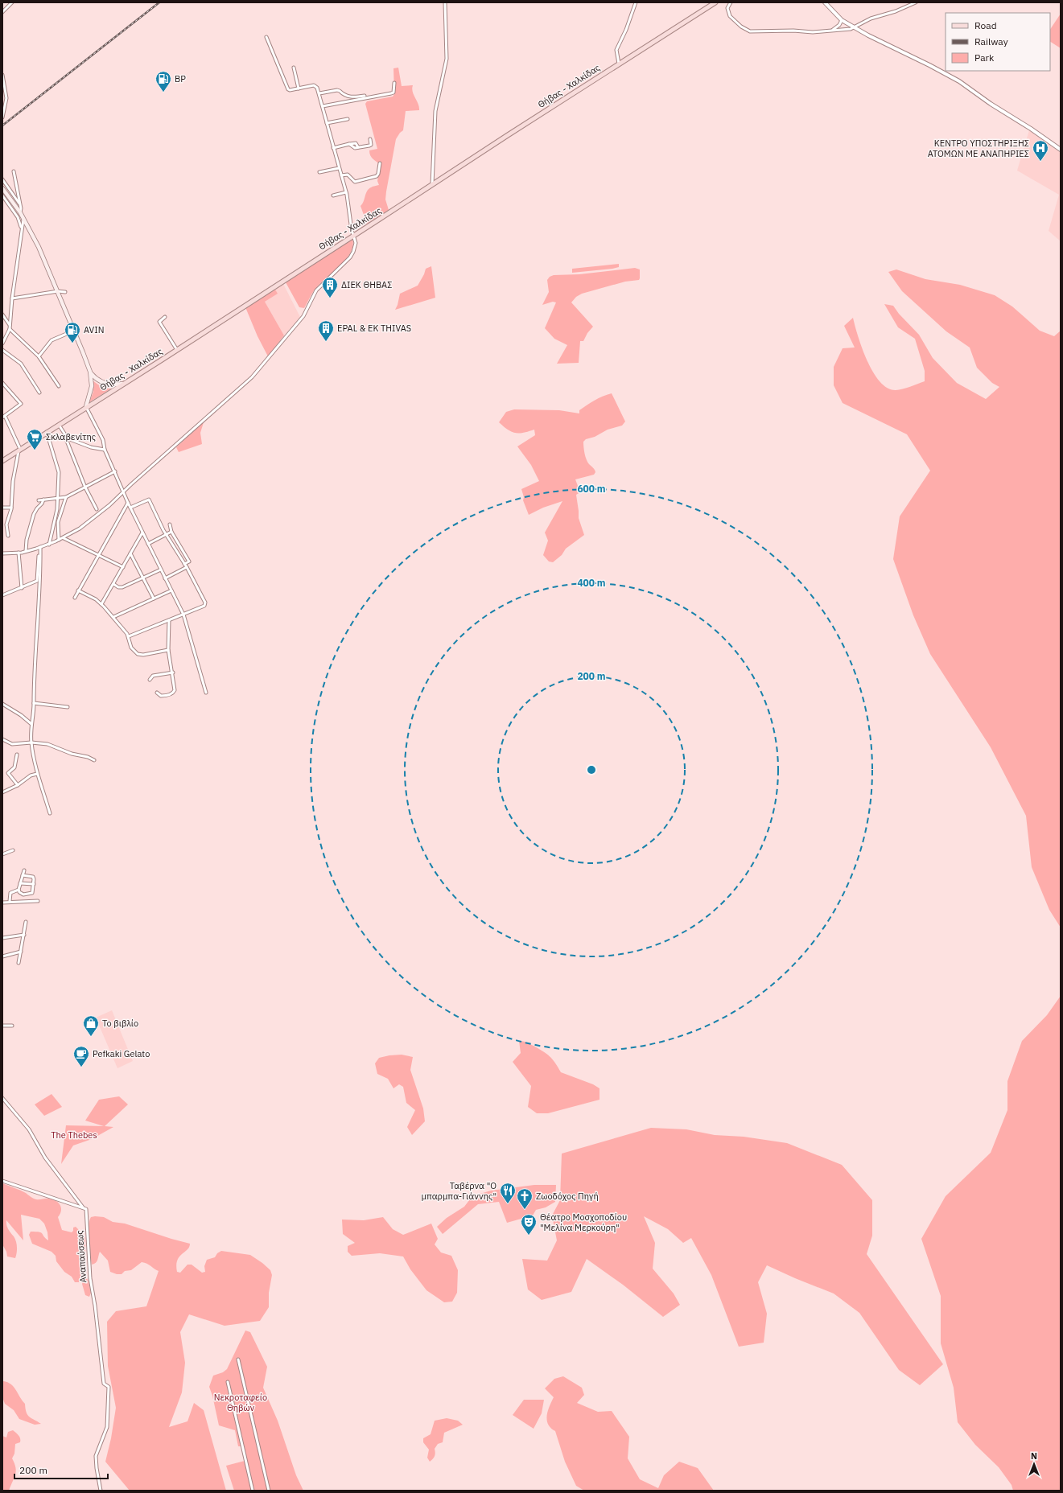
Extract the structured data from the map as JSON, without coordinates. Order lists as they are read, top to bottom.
{
  "streets": {
    "main road": ["Θήβας - Χαλκίδας"],
    "street": ["Αναπαύσεως"]
  },
  "parks": ["The Thebes", "Νεκροταφείο Θηβών"],
  "places": {
    "fuel station": ["BP", "AVIN"],
    "hospital": ["ΚΕΝΤΡΟ ΥΠΟΣΤΗΡΙΞΗΣ ΑΤΟΜΩΝ ΜΕ ΑΝΑΠΗΡΙΕΣ"],
    "building": ["ΔΙΕΚ ΘΗΒΑΣ", "EPAL & EK THIVAS"],
    "supermarket": ["Σκλαβενίτης"],
    "shop": ["Το βιβλίο"],
    "cafe": ["Pefkaki Gelato"],
    "restaurant": ["Ταβέρνα \"Ο μπαρμπα-Γιάννης\""],
    "church": ["Ζωοδόχος Πηγή"],
    "theatre": ["Θέατρο Μοσχοποδίου \"Μελίνα Μερκούρη\""]
  },
  "legend": ["Road", "Railway", "Park"],
  "scale_bar": "200 m",
  "north": "top",
  "rings": ["600 m", "400 m", "200 m"]
}
